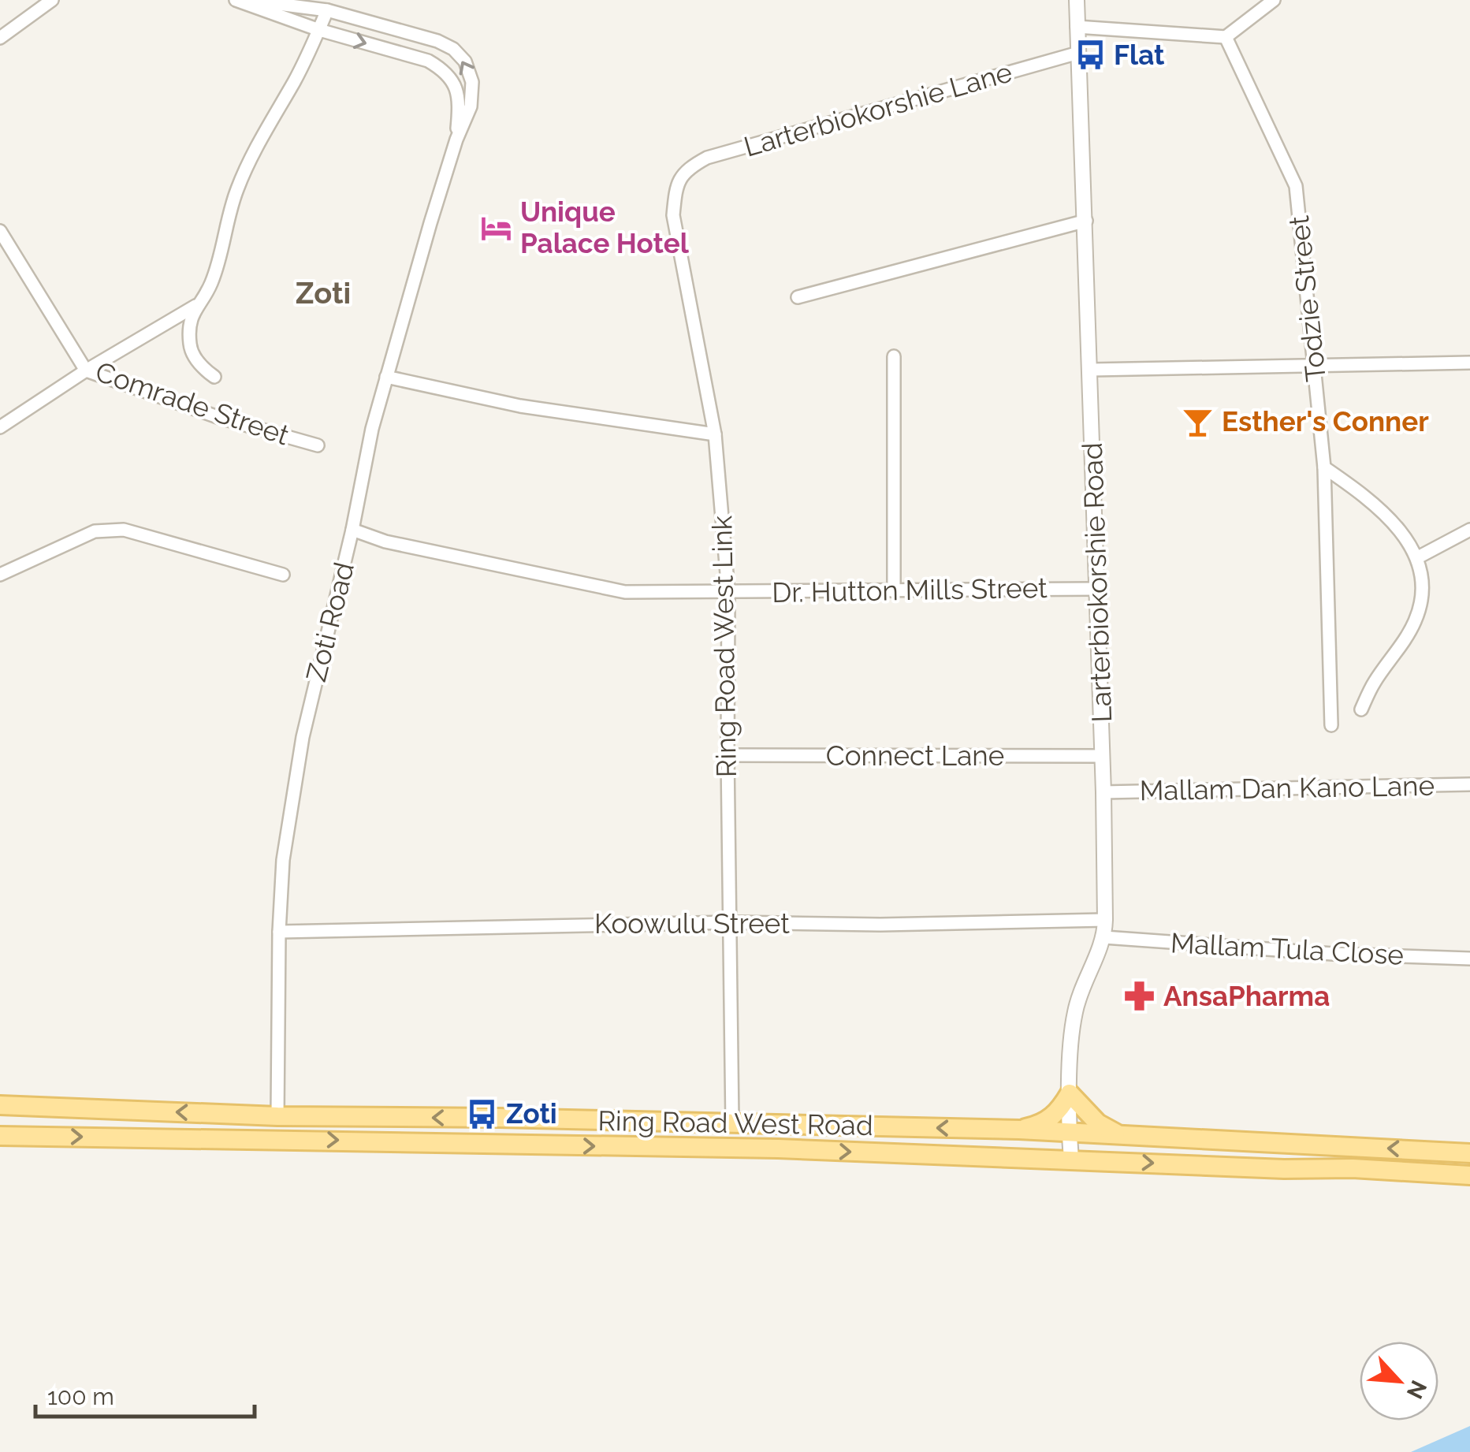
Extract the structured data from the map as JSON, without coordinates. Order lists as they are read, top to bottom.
{
  "streets": {
    "main road": ["Ring Road West Road"],
    "street": [
      "Larterbiokorshie Lane",
      "Todzie Street",
      "Comrade Street",
      "Larterbiokorshie Road",
      "Dr. Hutton Mills Street",
      "Zoti Road",
      "Ring Road West Link",
      "Connect Lane",
      "Mallam Dan Kano Lane",
      "Koowulu Street",
      "Mallam Tula Close"
    ]
  },
  "crossings": [
    ["Larterbiokorshie Lane", "Larterbiokorshie Road"],
    ["Larterbiokorshie Lane", "Ring Road West Link"],
    ["Larterbiokorshie Road", "Dr. Hutton Mills Street"],
    ["Larterbiokorshie Road", "Connect Lane"],
    ["Larterbiokorshie Road", "Mallam Dan Kano Lane"],
    ["Larterbiokorshie Road", "Koowulu Street"],
    ["Larterbiokorshie Road", "Mallam Tula Close"],
    ["Larterbiokorshie Road", "Ring Road West Road"],
    ["Dr. Hutton Mills Street", "Zoti Road"],
    ["Dr. Hutton Mills Street", "Ring Road West Link"],
    ["Zoti Road", "Koowulu Street"],
    ["Zoti Road", "Ring Road West Road"],
    ["Ring Road West Link", "Connect Lane"],
    ["Ring Road West Link", "Koowulu Street"],
    ["Ring Road West Link", "Ring Road West Road"]
  ],
  "districts": ["Zoti"],
  "places": {
    "bus stop": ["Flat", "Zoti"],
    "hotel": ["Unique Palace Hotel"],
    "bar": ["Esther's Conner"],
    "pharmacy": ["AnsaPharma"]
  },
  "scale_bar": "100 m",
  "north": "bottom right"
}
